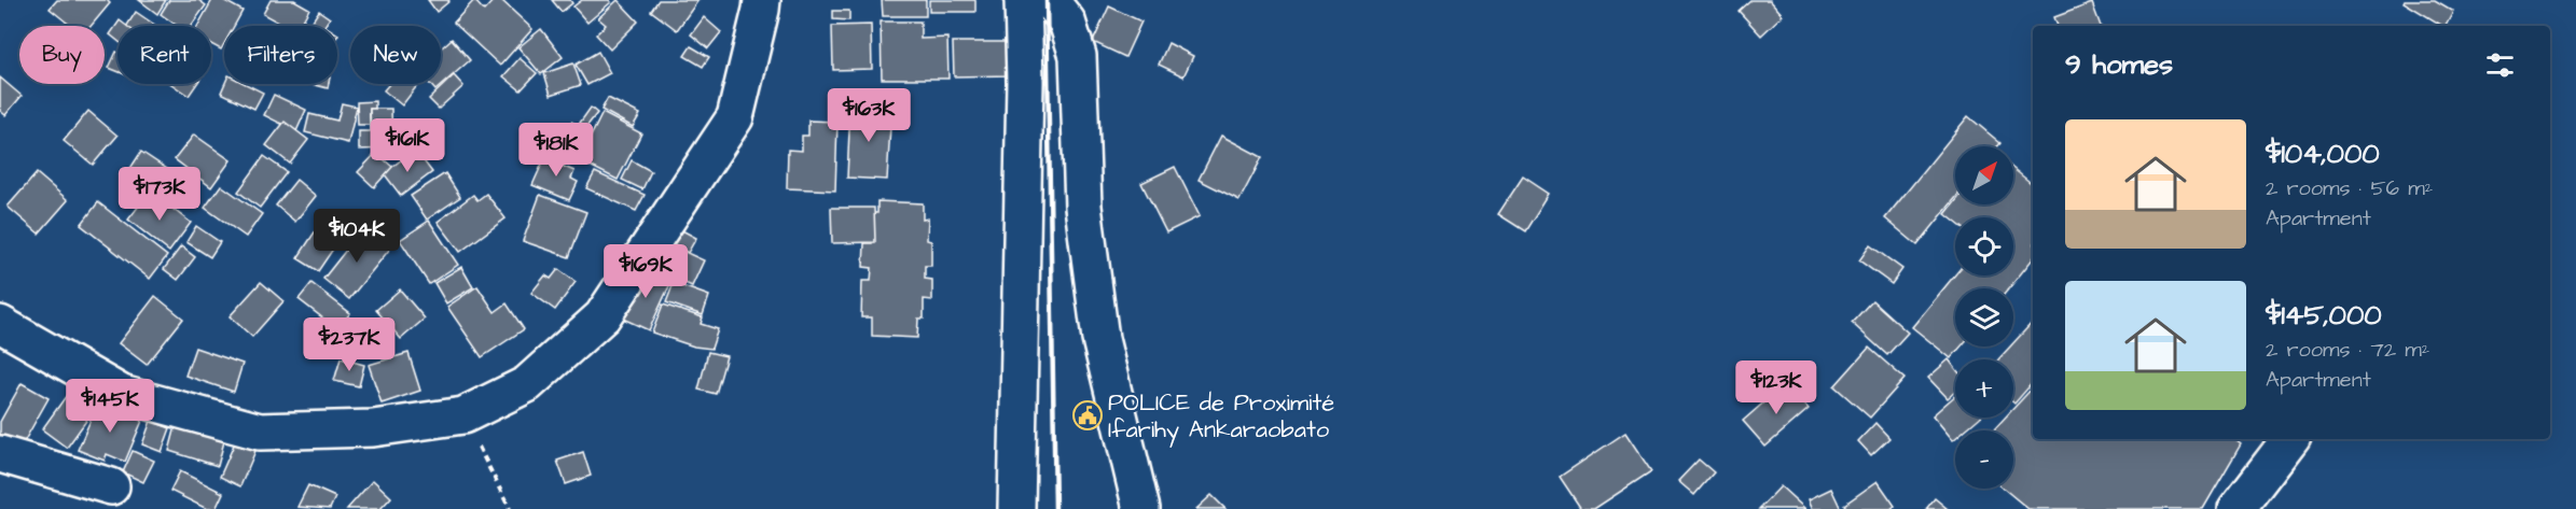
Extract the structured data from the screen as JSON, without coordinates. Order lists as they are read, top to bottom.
{
  "places": {
    "public building": ["POLICE de Proximité Ifarihy Ankaraobato"]
  },
  "north": "top right",
  "page": {
    "chip": [
      "Buy",
      "Rent",
      "Filters",
      "New"
    ],
    "heading": "9 homes",
    "price": [
      "$163K",
      "$161K",
      "$181K",
      "$173K",
      "$104K",
      "$169K",
      "$237K",
      "$123K",
      "$145K"
    ],
    "list": [
      {
        "name": "$104,000",
        "note": "2 rooms · 56 m² · Apartment"
      },
      {
        "name": "$145,000",
        "note": "2 rooms · 72 m² · Apartment"
      }
    ],
    "map_buttons": ["+", "−"]
  }
}
